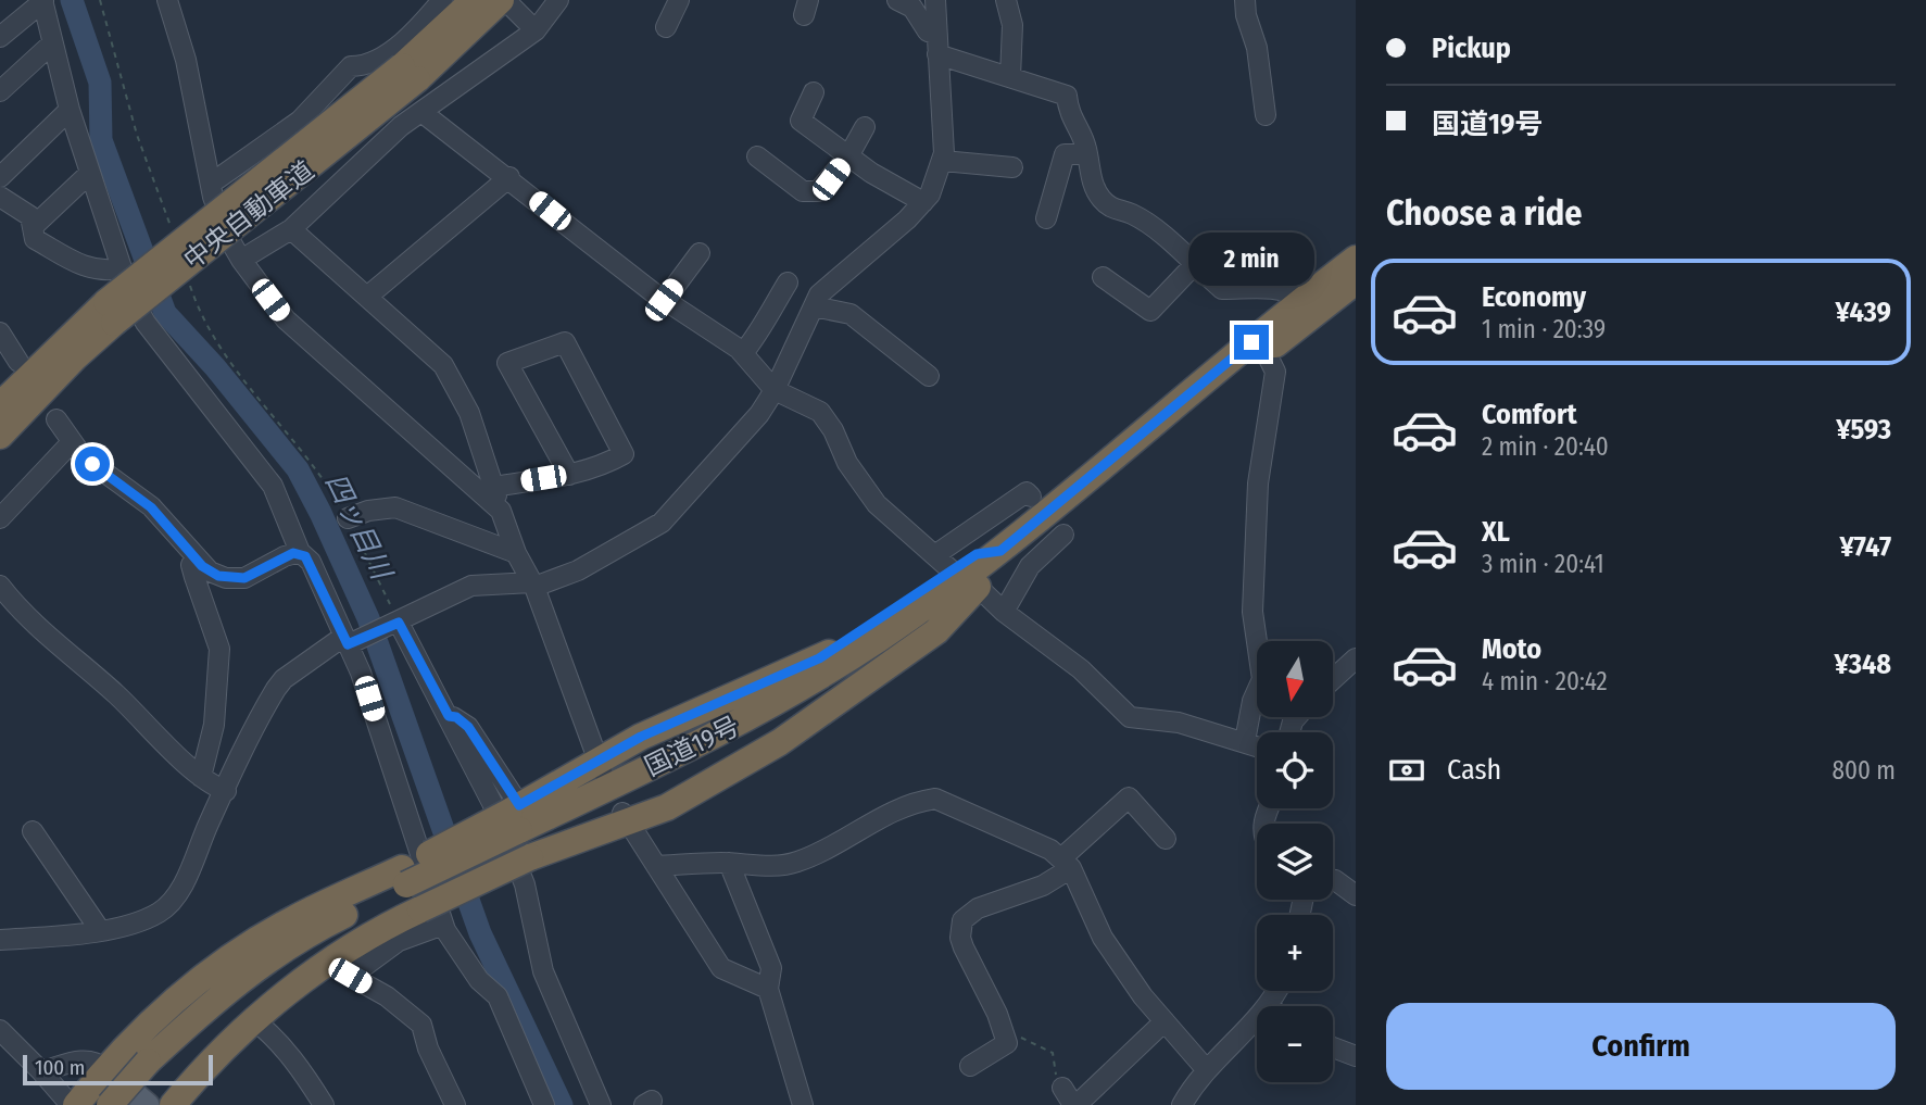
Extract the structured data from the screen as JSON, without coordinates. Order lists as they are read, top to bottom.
{
  "streets": {
    "highway": ["中央自動車道", "国道19号"]
  },
  "water": ["四ッ目川"],
  "scale_bar": "100 m",
  "north": "bottom",
  "page": {
    "banner": ["Pickup", "国道19号"],
    "heading": "Choose a ride",
    "bubble": "2 min",
    "list": [
      {
        "name": "Economy",
        "note": "1 min · 20:39",
        "value": "¥439"
      },
      {
        "name": "Comfort",
        "note": "2 min · 20:40",
        "value": "¥593"
      },
      {
        "name": "XL",
        "note": "3 min · 20:41",
        "value": "¥747"
      },
      {
        "name": "Moto",
        "note": "4 min · 20:42",
        "value": "¥348"
      }
    ],
    "map_buttons": ["+", "−"],
    "pay": ["Cash", "800 m"],
    "buttons": "Confirm",
    "scale": "100 m"
  }
}
